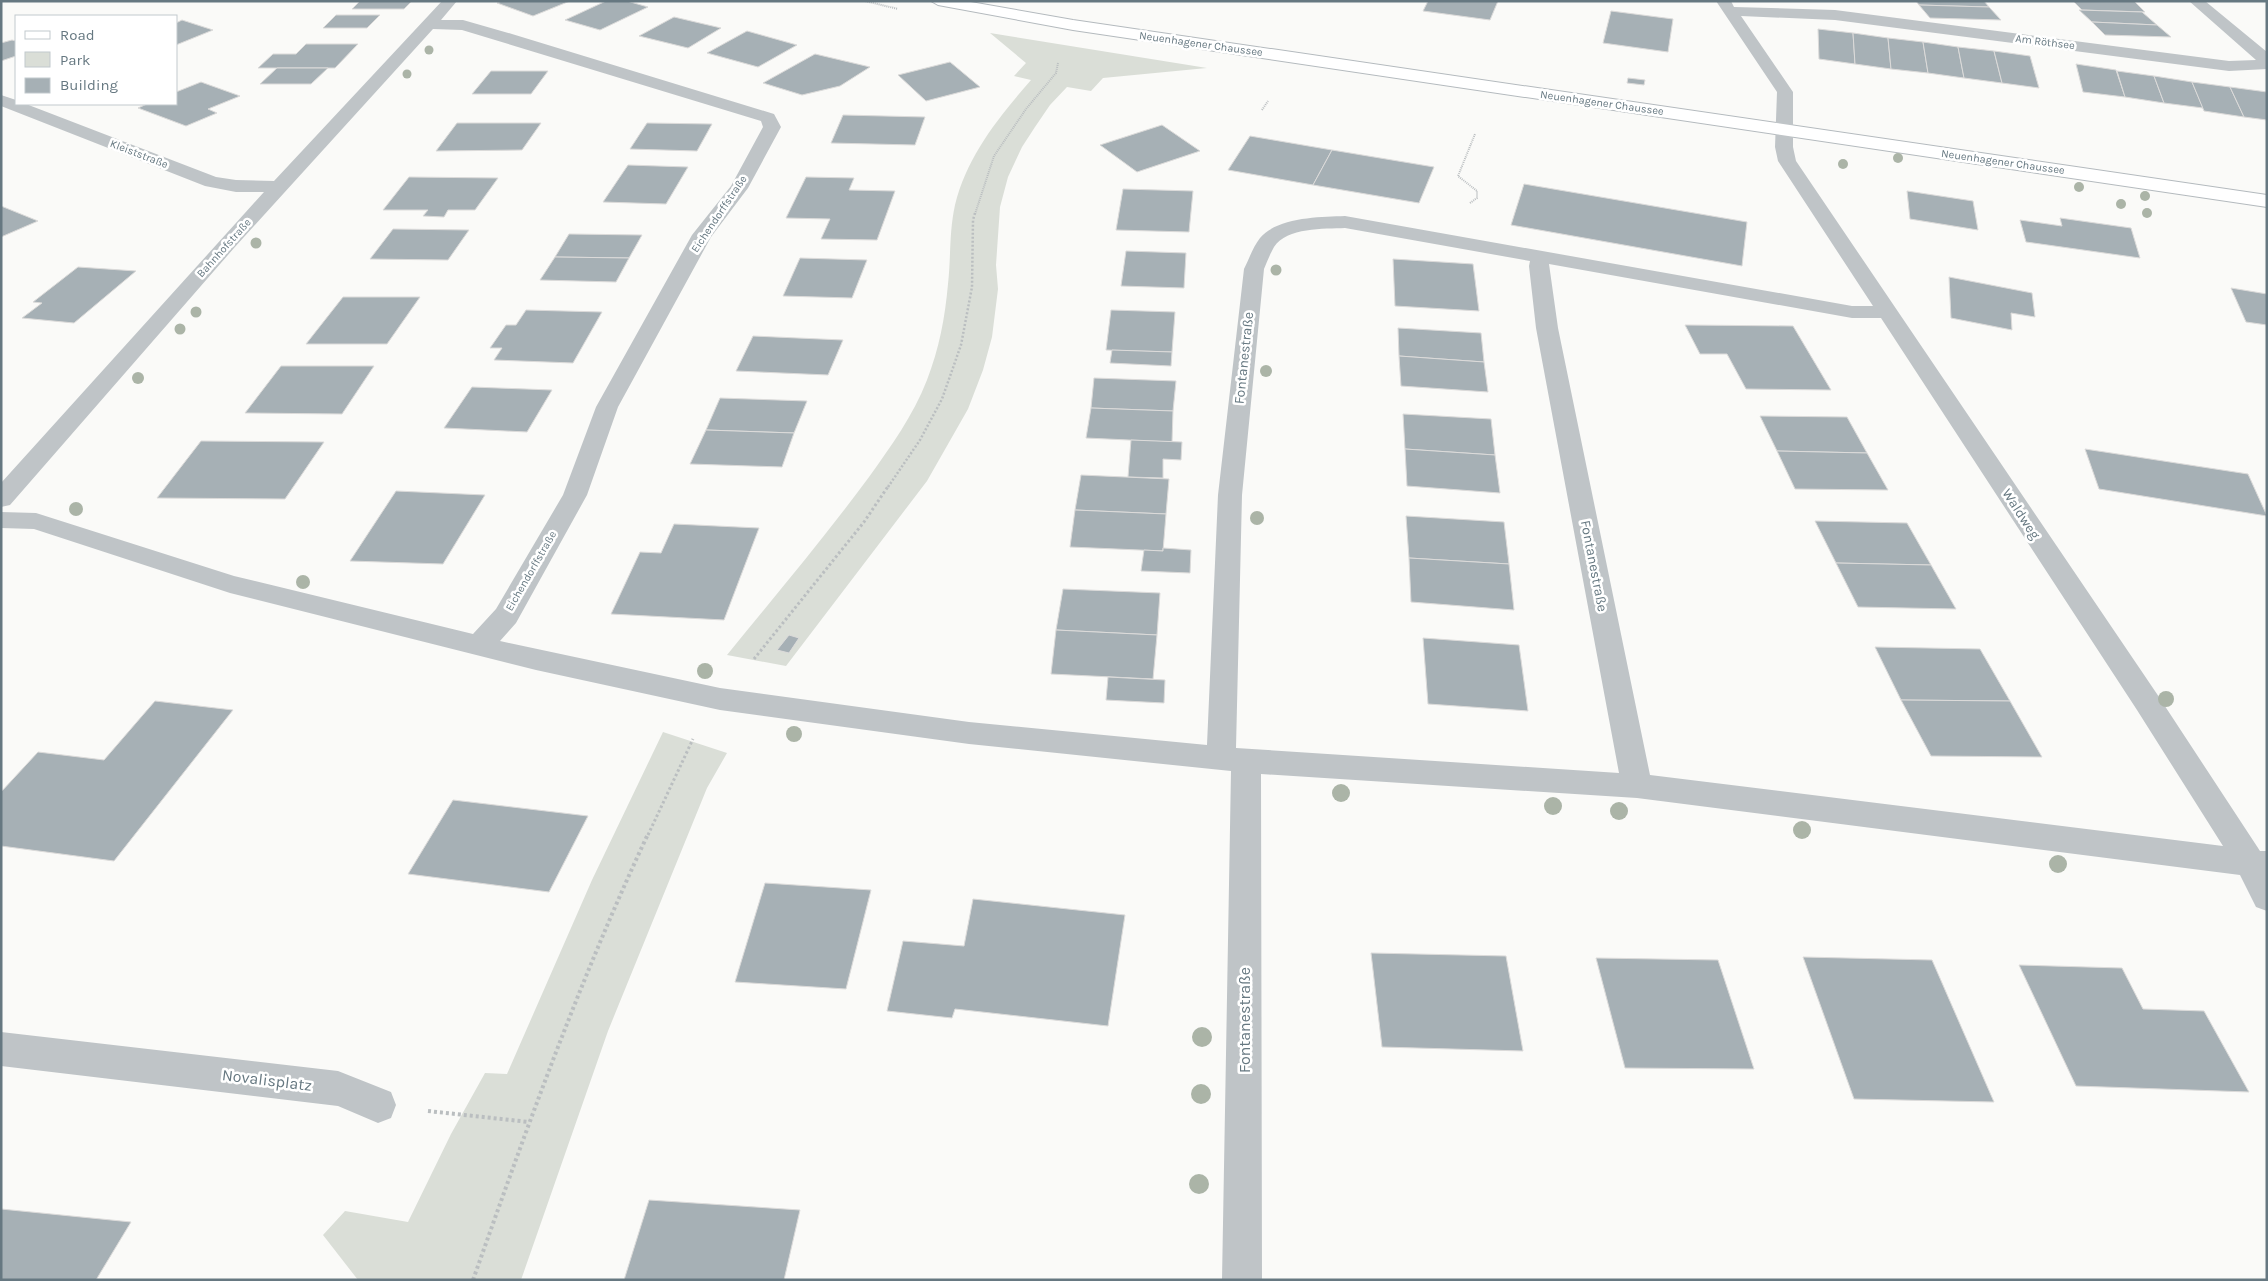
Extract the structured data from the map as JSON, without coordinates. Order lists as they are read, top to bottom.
{
  "streets": {
    "street": [
      "Am Röthsee",
      "Neuenhagener Chaussee",
      "Kleiststraße",
      "Eichendorffstraße",
      "Bahnhofstraße",
      "Fontanestraße",
      "Waldweg",
      "Novalisplatz"
    ]
  },
  "crossings": [
    ["Am Röthsee", "Neuenhagener Chaussee"],
    ["Am Röthsee", "Waldweg"],
    ["Neuenhagener Chaussee", "Waldweg"],
    ["Kleiststraße", "Bahnhofstraße"],
    ["Eichendorffstraße", "Bahnhofstraße"],
    ["Fontanestraße", "Waldweg"]
  ],
  "legend": ["Road", "Park", "Building"]
}
